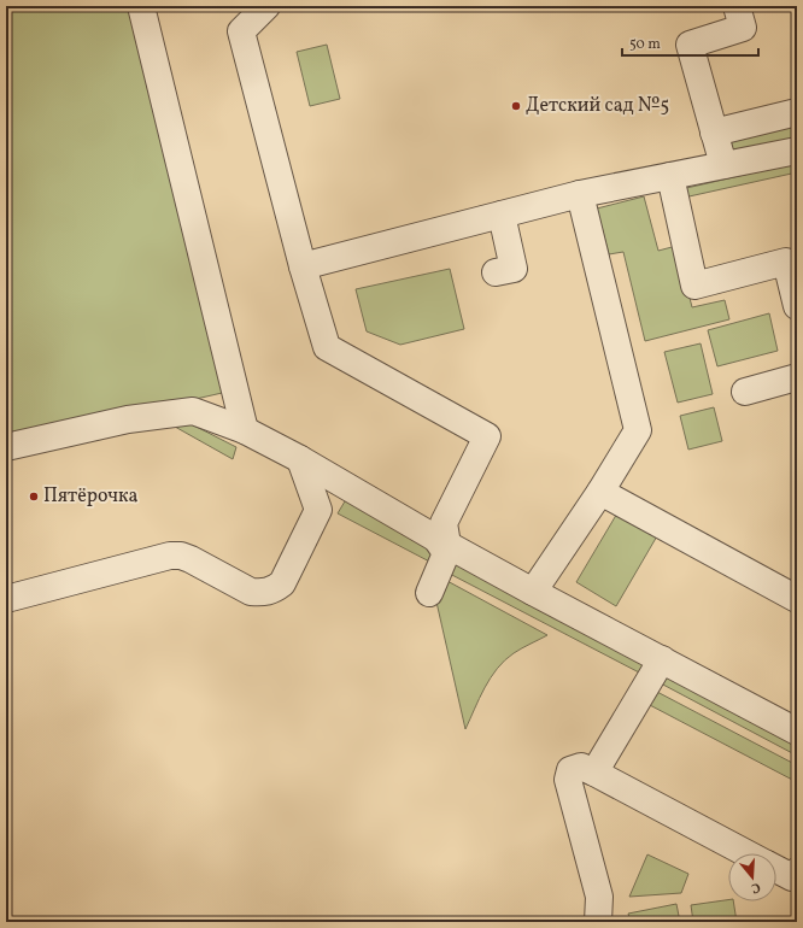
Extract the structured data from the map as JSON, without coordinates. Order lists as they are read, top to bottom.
{
  "places": ["Детский сад №5", "Пятёрочка"],
  "scale_bar": "50 m",
  "north": "bottom"
}
